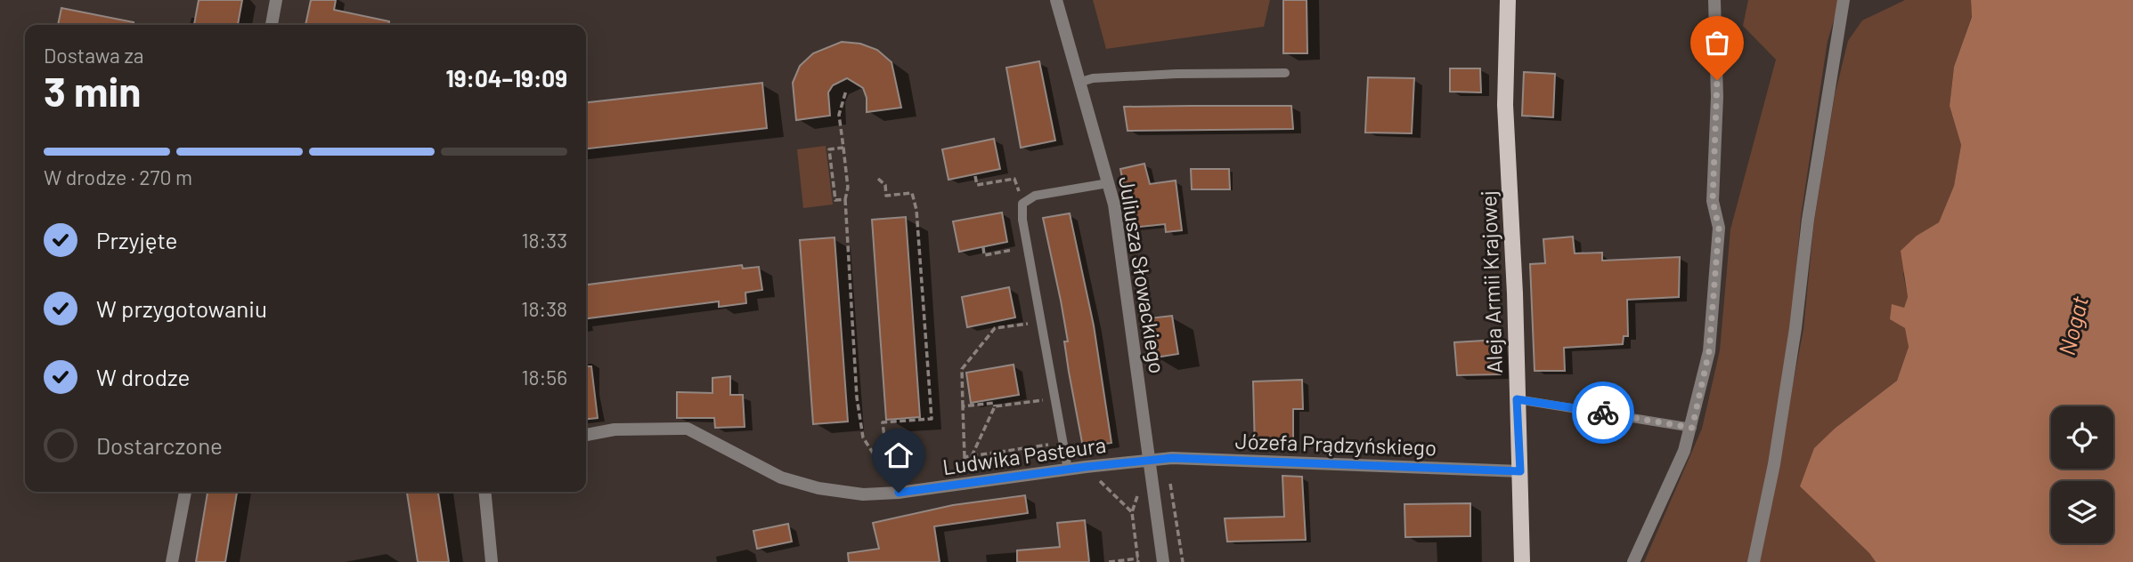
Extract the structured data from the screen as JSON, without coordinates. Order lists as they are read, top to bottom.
{
  "streets": {
    "main road": ["Aleja Armii Krajowej"],
    "street": ["Juliusza Słowackiego", "Józefa Prądzyńskiego", "Ludwika Pasteura"]
  },
  "crossings": [
    ["Juliusza Słowackiego", "Józefa Prądzyńskiego"],
    ["Juliusza Słowackiego", "Ludwika Pasteura"],
    ["Aleja Armii Krajowej", "Józefa Prądzyńskiego"],
    ["Józefa Prądzyńskiego", "Ludwika Pasteura"]
  ],
  "water": ["Nogat"],
  "page": {
    "heading": ["3 min", "Dostawa za", "19:04–19:09"],
    "bar": "W drodze · 270 m",
    "list": [
      ["Przyjęte", "18:33"],
      ["W przygotowaniu", "18:38"],
      ["W drodze", "18:56"],
      "Dostarczone"
    ]
  }
}
